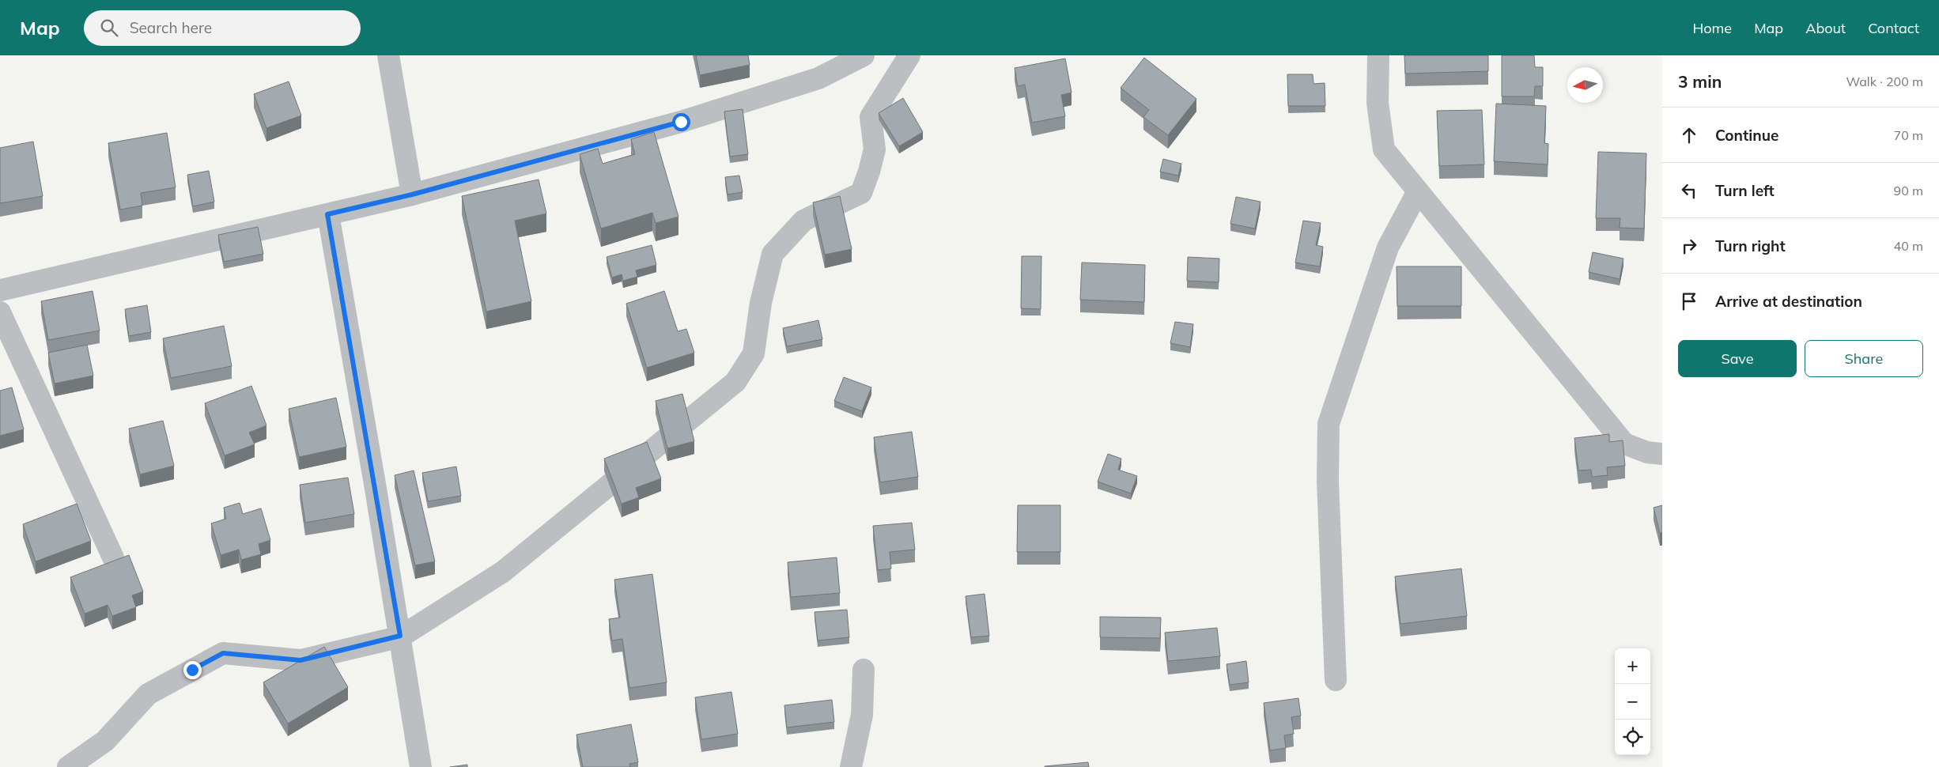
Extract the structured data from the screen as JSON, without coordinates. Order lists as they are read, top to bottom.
{
  "north": "left",
  "page": {
    "header": "Map",
    "search": "Search here",
    "nav": [
      "Home",
      "Map",
      "About",
      "Contact"
    ],
    "heading": ["3 min", "Walk · 200 m"],
    "list": [
      ["Continue", "70 m"],
      ["Turn left", "90 m"],
      ["Turn right", "40 m"],
      "Arrive at destination"
    ],
    "buttons": ["Save", "Share"],
    "map_buttons": ["+", "−"]
  }
}
